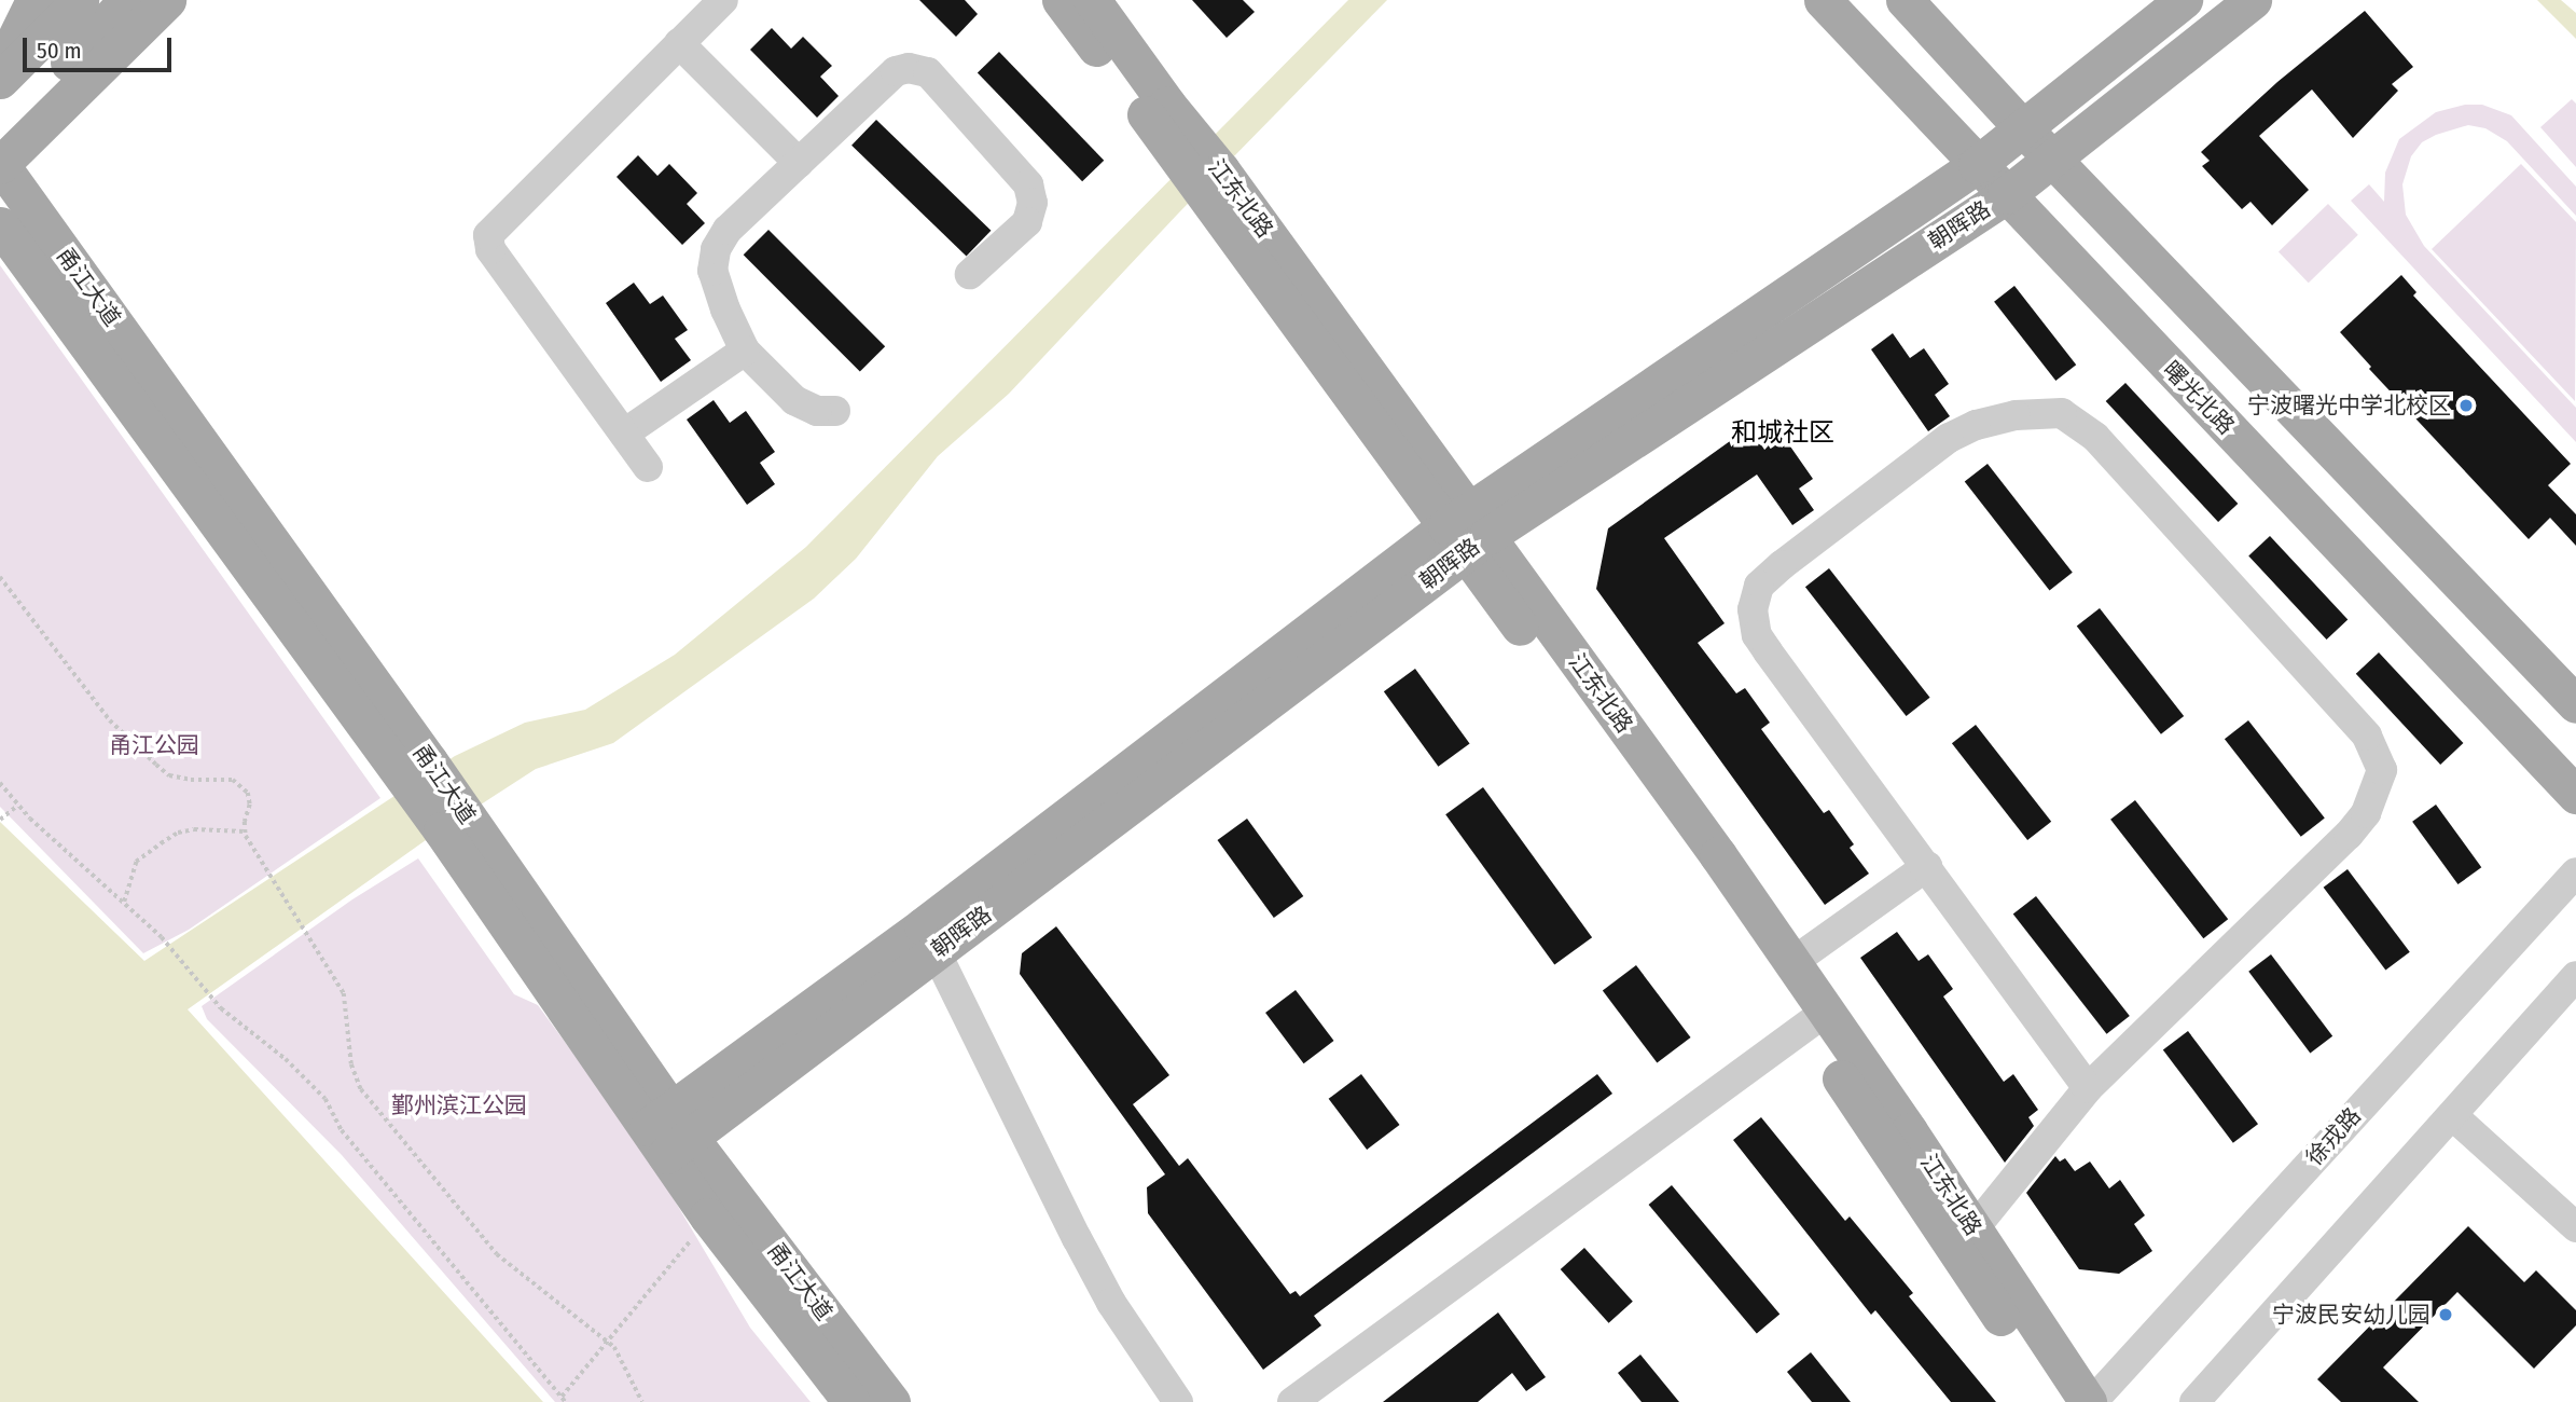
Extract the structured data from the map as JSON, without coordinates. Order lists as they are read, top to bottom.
{
  "streets": {
    "main road": [
      "江东北路",
      "朝晖路",
      "甬江大道",
      "曙光北路"
    ],
    "street": ["徐戎路"]
  },
  "crossings": [
    ["江东北路", "朝晖路"],
    ["江东北路", "徐戎路"],
    ["朝晖路", "甬江大道"],
    ["朝晖路", "曙光北路"]
  ],
  "districts": ["和城社区"],
  "parks": ["甬江公园", "鄞州滨江公园"],
  "places": ["宁波曙光中学北校区", "宁波民安幼儿园"],
  "scale_bar": "50 m"
}
